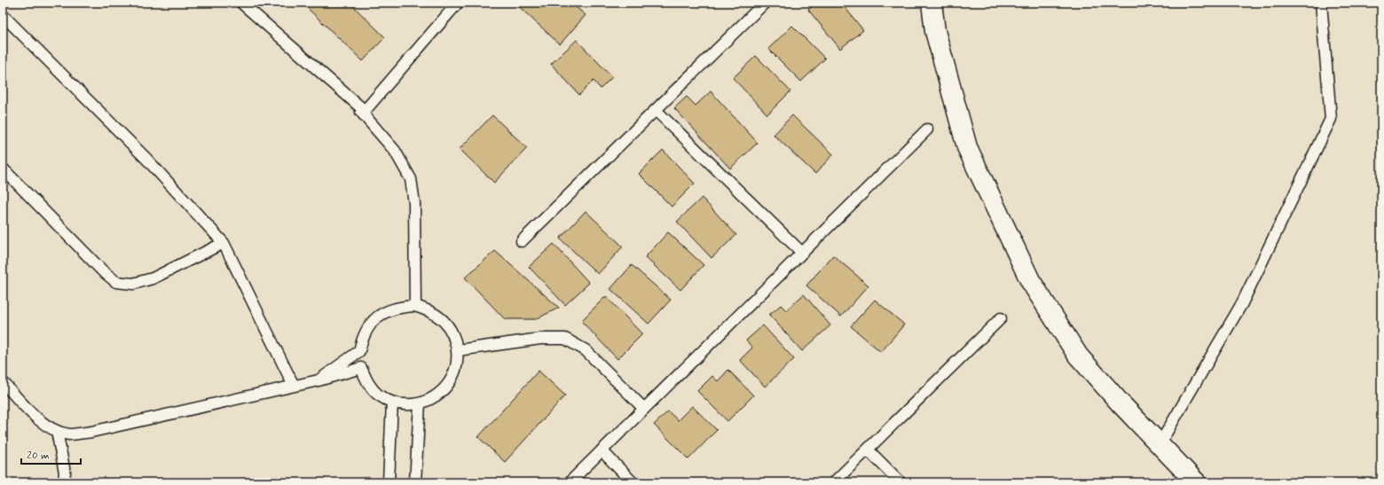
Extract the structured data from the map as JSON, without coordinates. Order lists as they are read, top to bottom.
{
  "scale_bar": "20 m"
}
